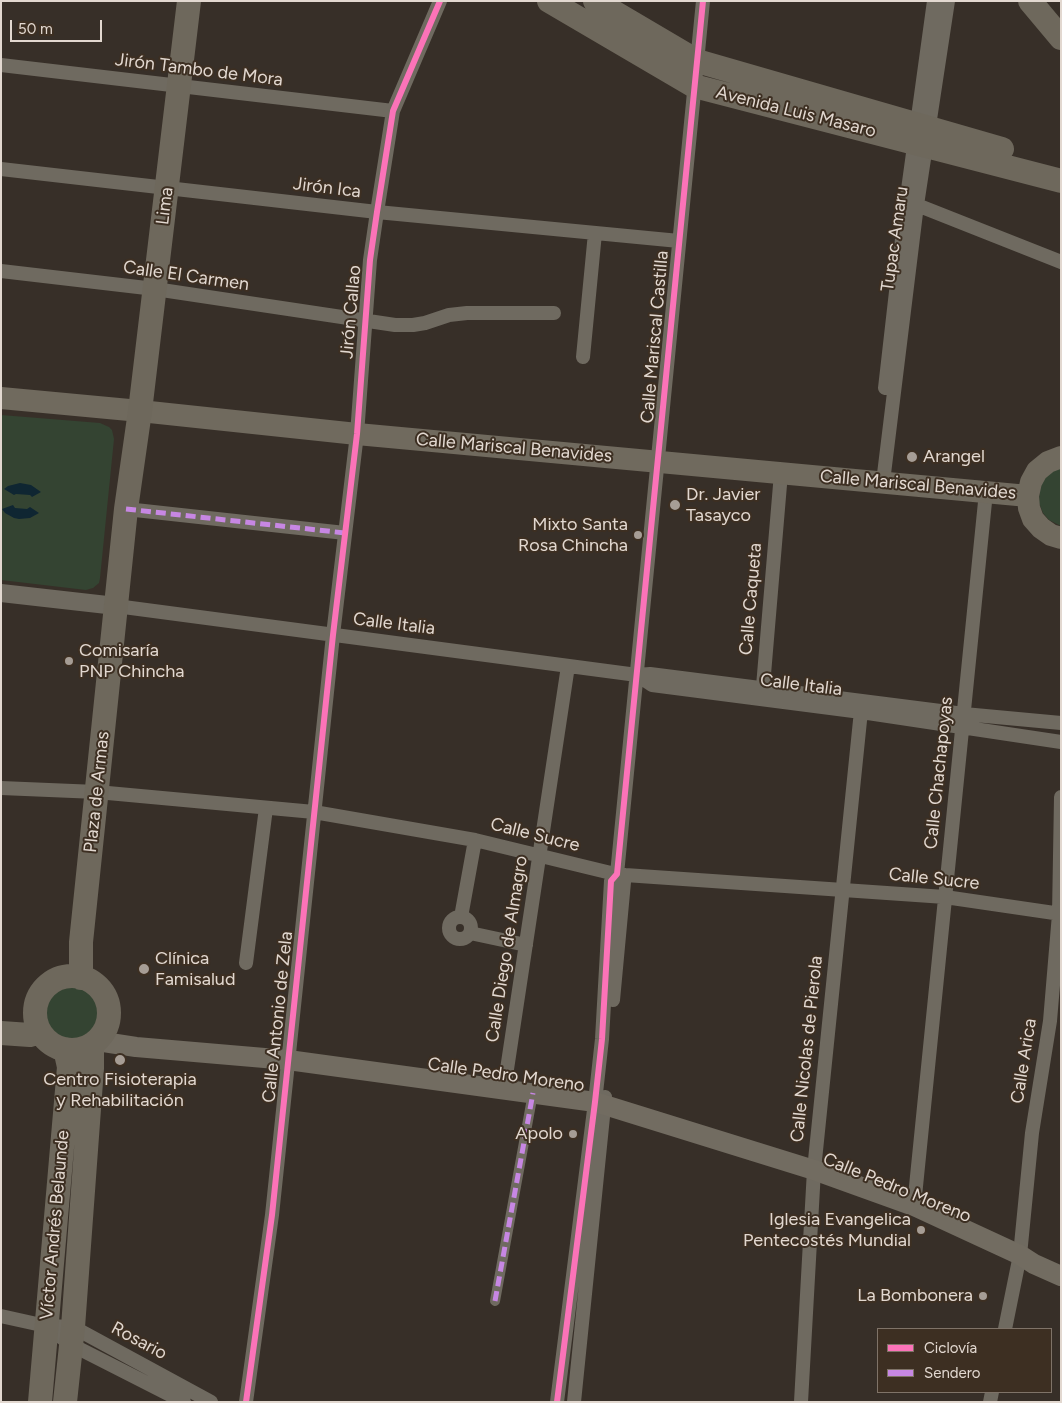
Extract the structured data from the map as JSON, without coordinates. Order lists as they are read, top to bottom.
{
  "streets": {
    "highway": [
      "Avenida Luis Masaro",
      "Lima",
      "Plaza de Armas",
      "Víctor Andrés Belaunde"
    ],
    "main road": ["Calle Mariscal Benavides", "Calle Pedro Moreno"],
    "street": [
      "Jirón Tambo de Mora",
      "Jirón Ica",
      "Tupac Amaru",
      "Calle El Carmen",
      "Jirón Callao",
      "Calle Mariscal Castilla",
      "Calle Caqueta",
      "Calle Italia",
      "Calle Chachapoyas",
      "Calle Sucre",
      "Calle Diego de Almagro",
      "Calle Antonio de Zela",
      "Calle Nicolas de Pierola",
      "Calle Arica",
      "Rosario"
    ]
  },
  "crossings": [
    ["Jirón Tambo de Mora", "Lima"],
    ["Jirón Tambo de Mora", "Jirón Callao"],
    ["Avenida Luis Masaro", "Tupac Amaru"],
    ["Avenida Luis Masaro", "Calle Mariscal Castilla"],
    ["Jirón Ica", "Lima"],
    ["Jirón Ica", "Jirón Callao"],
    ["Jirón Ica", "Calle Mariscal Castilla"],
    ["Lima", "Calle El Carmen"],
    ["Lima", "Calle Mariscal Benavides"],
    ["Lima", "Plaza de Armas"],
    ["Tupac Amaru", "Calle Mariscal Benavides"],
    ["Calle El Carmen", "Jirón Callao"],
    ["Jirón Callao", "Calle Mariscal Benavides"],
    ["Jirón Callao", "Calle Italia"],
    ["Jirón Callao", "Calle Antonio de Zela"],
    ["Calle Mariscal Castilla", "Calle Mariscal Benavides"],
    ["Calle Mariscal Castilla", "Calle Italia"],
    ["Calle Mariscal Castilla", "Calle Sucre"],
    ["Calle Mariscal Castilla", "Calle Pedro Moreno"],
    ["Calle Mariscal Benavides", "Calle Caqueta"],
    ["Calle Mariscal Benavides", "Calle Chachapoyas"],
    ["Calle Mariscal Benavides", "Plaza de Armas"],
    ["Calle Caqueta", "Calle Italia"],
    ["Calle Italia", "Calle Chachapoyas"],
    ["Calle Italia", "Plaza de Armas"],
    ["Calle Italia", "Calle Diego de Almagro"],
    ["Calle Italia", "Calle Antonio de Zela"],
    ["Calle Italia", "Calle Nicolas de Pierola"],
    ["Calle Chachapoyas", "Calle Sucre"],
    ["Calle Chachapoyas", "Calle Pedro Moreno"],
    ["Plaza de Armas", "Calle Sucre"],
    ["Plaza de Armas", "Calle Pedro Moreno"],
    ["Plaza de Armas", "Víctor Andrés Belaunde"],
    ["Calle Sucre", "Calle Diego de Almagro"],
    ["Calle Sucre", "Calle Antonio de Zela"],
    ["Calle Sucre", "Calle Nicolas de Pierola"],
    ["Calle Sucre", "Calle Arica"],
    ["Calle Diego de Almagro", "Calle Pedro Moreno"],
    ["Calle Antonio de Zela", "Calle Pedro Moreno"],
    ["Calle Nicolas de Pierola", "Calle Pedro Moreno"],
    ["Calle Arica", "Calle Pedro Moreno"],
    ["Calle Pedro Moreno", "Víctor Andrés Belaunde"],
    ["Víctor Andrés Belaunde", "Rosario"]
  ],
  "places": [
    "Arangel",
    "Dr. Javier Tasayco",
    "Mixto Santa Rosa Chincha",
    "Comisaría PNP Chincha",
    "Clínica Famisalud",
    "Centro Fisioterapia y Rehabilitación",
    "Apolo",
    "Iglesia Evangelica Pentecostés Mundial",
    "La Bombonera"
  ],
  "legend": ["Ciclovía", "Sendero"],
  "scale_bar": "50 m"
}
